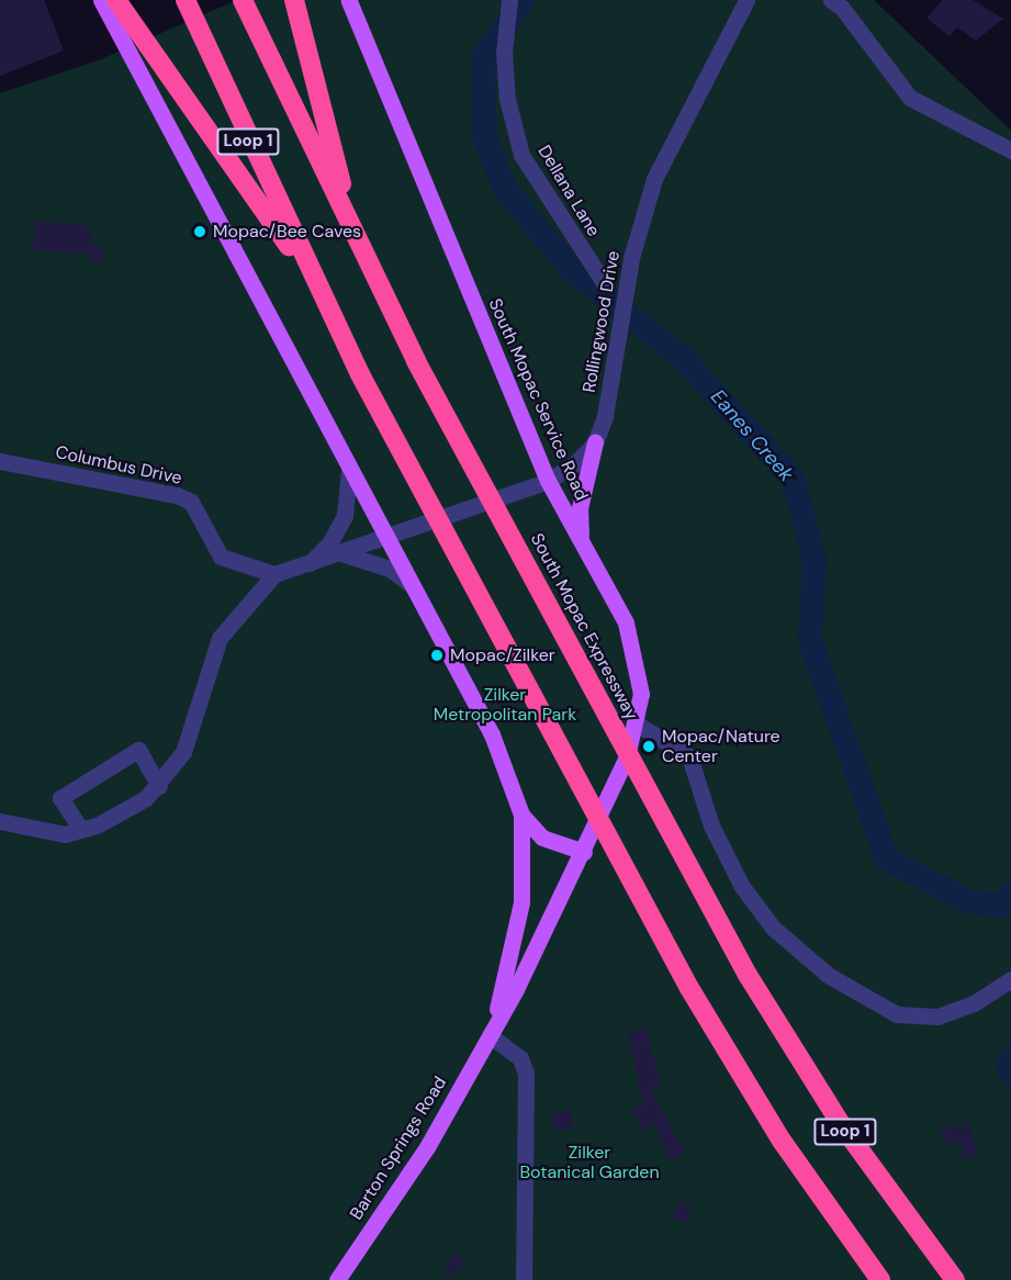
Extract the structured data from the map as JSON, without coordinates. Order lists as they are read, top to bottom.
{
  "streets": {
    "highway": ["Loop 1", "South Mopac Expressway"],
    "main road": ["South Mopac Service Road", "Barton Springs Road"],
    "street": ["Dellana Lane", "Rollingwood Drive", "Columbus Drive"]
  },
  "crossings": [
    ["South Mopac Service Road", "Barton Springs Road"]
  ],
  "water": ["Eanes Creek"],
  "parks": ["Zilker Metropolitan Park", "Zilker Botanical Garden"],
  "places": ["Mopac/Bee Caves", "Mopac/Zilker", "Mopac/Nature Center"]
}
